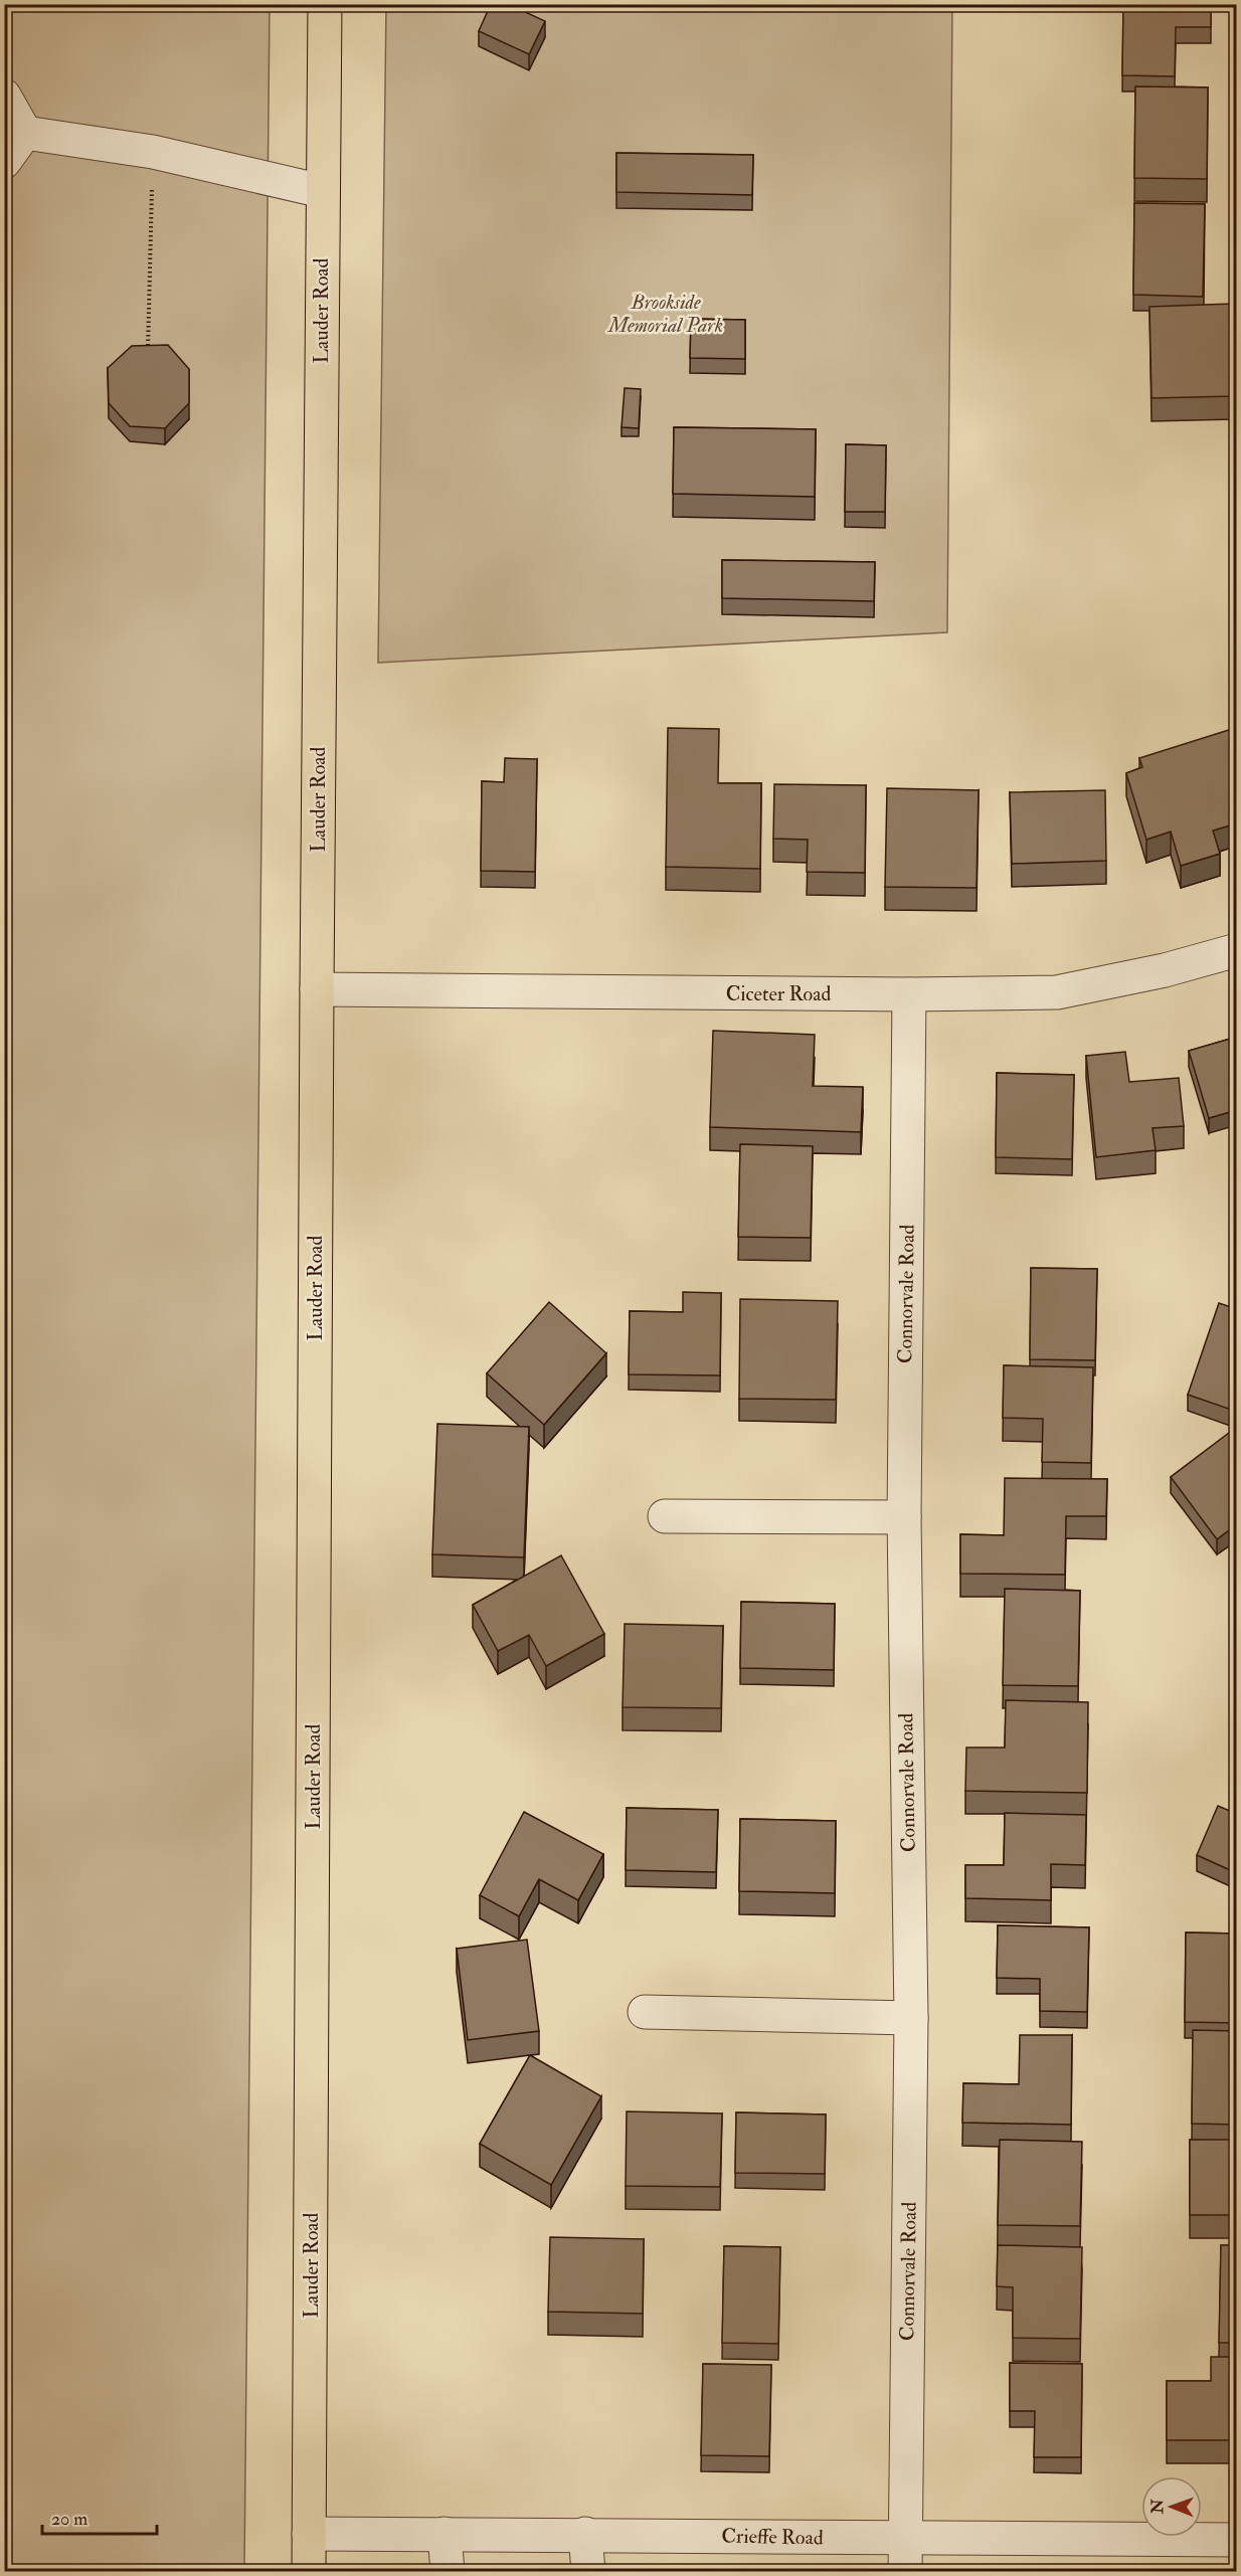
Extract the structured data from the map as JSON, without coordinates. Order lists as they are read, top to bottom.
{
  "streets": {
    "main road": ["Lauder Road"],
    "street": ["Ciceter Road", "Connorvale Road", "Crieffe Road"]
  },
  "crossings": [
    ["Lauder Road", "Ciceter Road"],
    ["Lauder Road", "Crieffe Road"],
    ["Ciceter Road", "Connorvale Road"],
    ["Connorvale Road", "Crieffe Road"]
  ],
  "parks": ["Brookside Memorial Park"],
  "scale_bar": "20 m",
  "north": "left"
}
